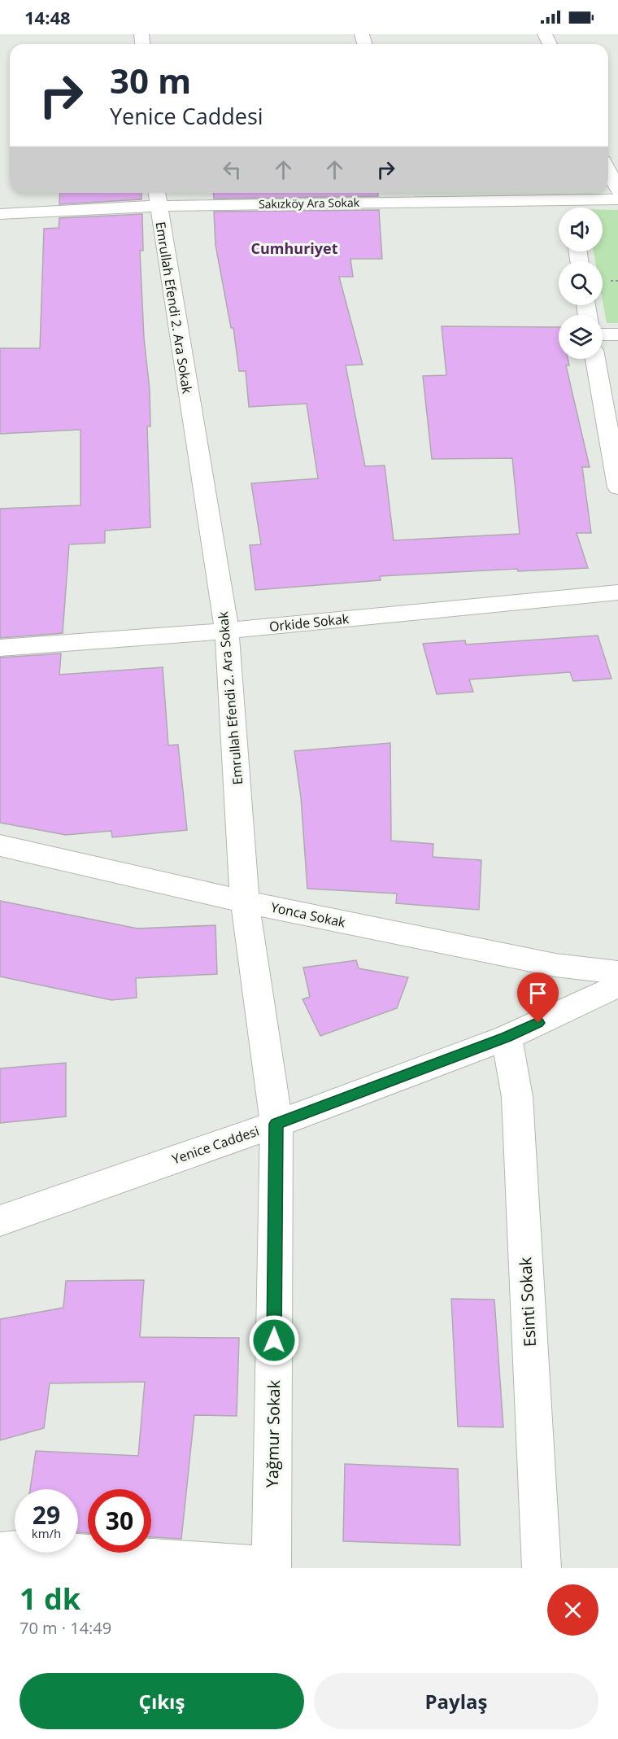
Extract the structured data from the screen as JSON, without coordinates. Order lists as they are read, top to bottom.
{
  "streets": {
    "street": [
      "Sakızköy Ara Sokak",
      "Emrullah Efendi 2. Ara Sokak",
      "Orkide Sokak",
      "Yonca Sokak",
      "Yenice Caddesi",
      "Esinti Sokak",
      "Yağmur Sokak"
    ]
  },
  "crossings": [
    ["Sakızköy Ara Sokak", "Emrullah Efendi 2. Ara Sokak"],
    ["Emrullah Efendi 2. Ara Sokak", "Orkide Sokak"],
    ["Emrullah Efendi 2. Ara Sokak", "Yonca Sokak"],
    ["Emrullah Efendi 2. Ara Sokak", "Yenice Caddesi"],
    ["Emrullah Efendi 2. Ara Sokak", "Yağmur Sokak"],
    ["Yenice Caddesi", "Esinti Sokak"],
    ["Yenice Caddesi", "Yağmur Sokak"]
  ],
  "districts": ["Cumhuriyet"],
  "page": {
    "status": "14:48",
    "turn": ["30 m", "Yenice Caddesi"],
    "speed": "29 km/h",
    "limit": "30",
    "heading": ["1 dk", "70 m · 14:49"],
    "buttons": ["Çıkış", "Paylaş"]
  }
}
